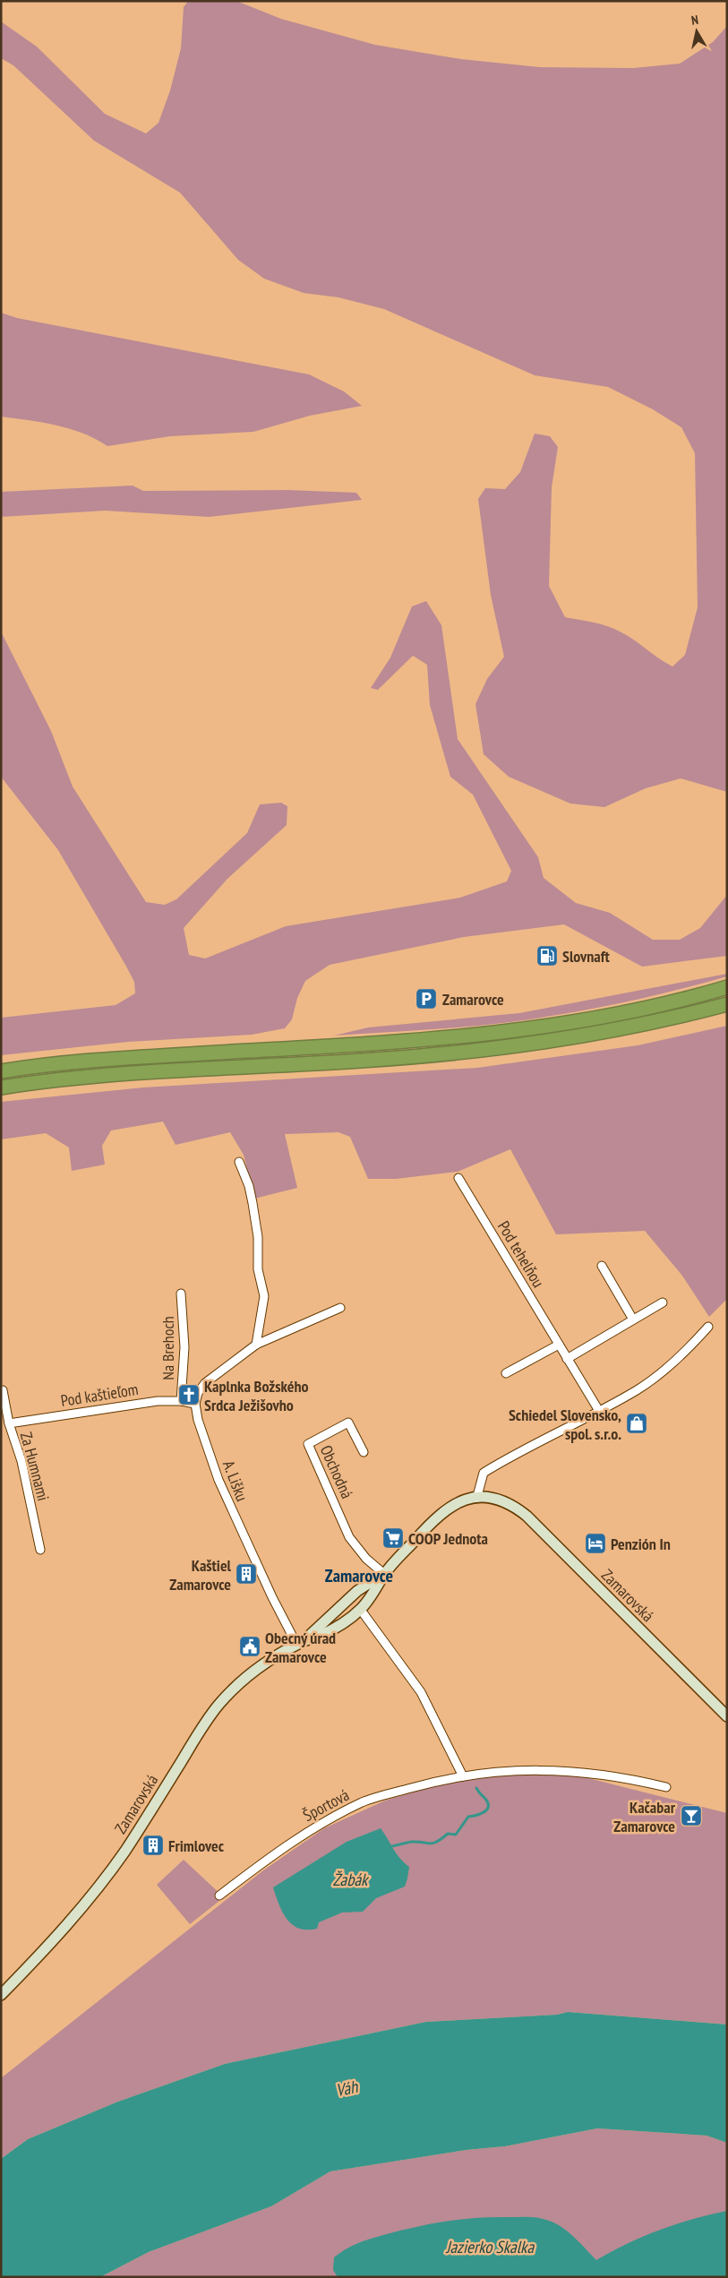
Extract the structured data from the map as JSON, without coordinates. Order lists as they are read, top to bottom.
{
  "streets": {
    "main road": ["Zamarovská"],
    "street": [
      "Pod tehelňou",
      "Na Brehoch",
      "Pod kaštieľom",
      "Za Humnami",
      "Obchodná",
      "A. Lišku",
      "Športová"
    ]
  },
  "crossings": [
    ["Na Brehoch", "Pod kaštieľom"],
    ["Pod kaštieľom", "Za Humnami"],
    ["Pod kaštieľom", "A. Lišku"],
    ["Obchodná", "Zamarovská"],
    ["A. Lišku", "Zamarovská"]
  ],
  "districts": ["Zamarovce"],
  "water": ["Žabák", "Váh", "Jazierko Skalka"],
  "places": {
    "fuel station": ["Slovnaft"],
    "parking": ["Zamarovce"],
    "church": ["Kaplnka Božského Srdca Ježišovho"],
    "shop": ["Schiedel Slovensko, spol. s.r.o."],
    "supermarket": ["COOP Jednota"],
    "hotel": ["Penzión In"],
    "building": ["Kaštiel Zamarovce", "Frimlovec"],
    "public building": ["Obecný úrad Zamarovce"],
    "bar": ["Kačabar Zamarovce"]
  },
  "north": "top"
}
